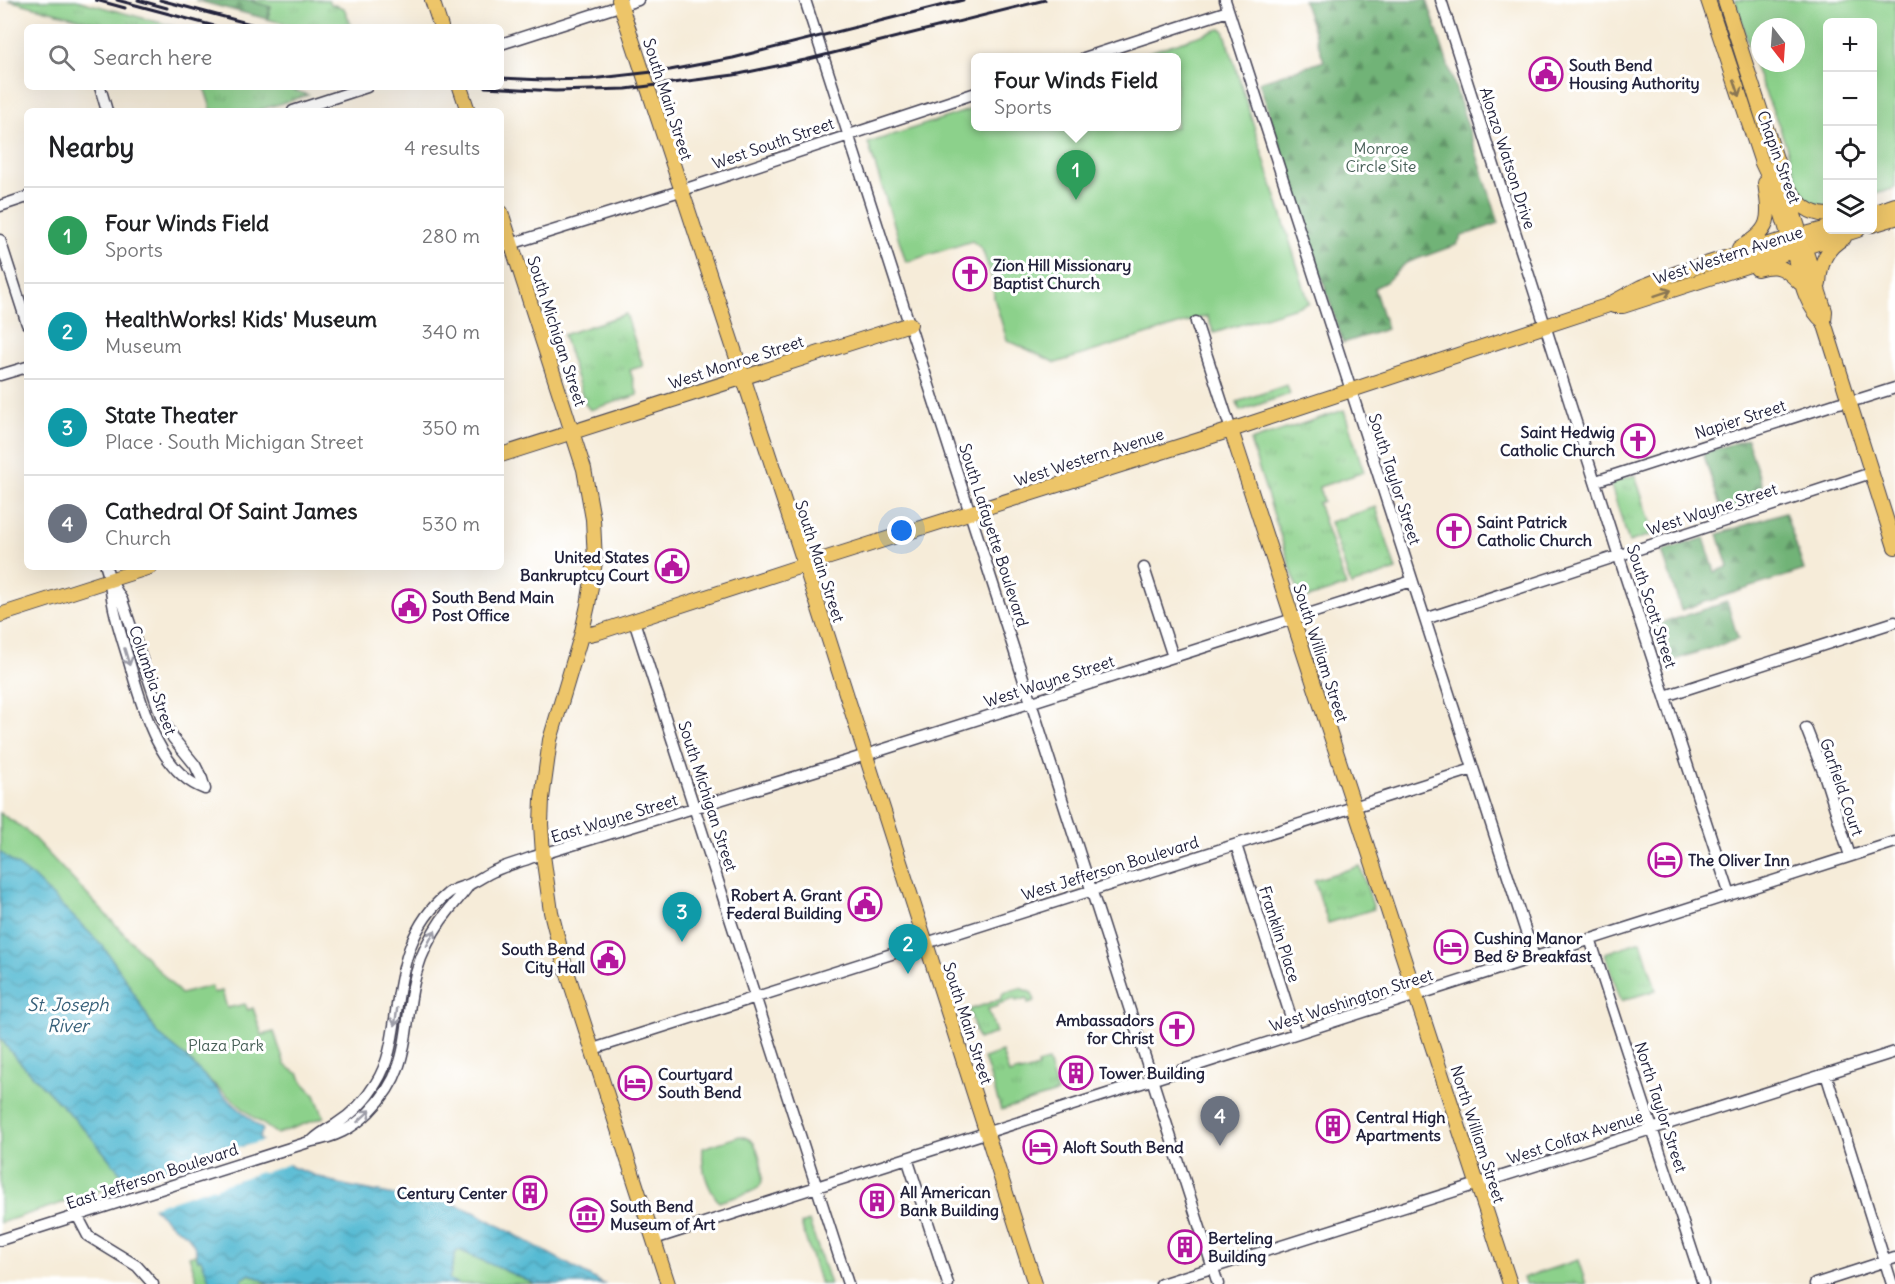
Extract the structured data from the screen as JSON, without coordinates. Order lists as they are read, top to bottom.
{
  "streets": {
    "main road": [
      "South Main Street",
      "Chapin Street",
      "West Western Avenue",
      "South Michigan Street",
      "West Monroe Street",
      "South William Street",
      "North William Street"
    ],
    "street": [
      "West South Street",
      "Alonzo Watson Drive",
      "Napier Street",
      "South Taylor Street",
      "West Wayne Street",
      "South Lafayette Boulevard",
      "South Scott Street",
      "Columbia Street",
      "Garfield Court",
      "East Wayne Street",
      "West Jefferson Boulevard",
      "Franklin Place",
      "West Washington Street",
      "North Taylor Street",
      "West Colfax Avenue",
      "East Jefferson Boulevard"
    ]
  },
  "crossings": [
    ["South Main Street", "West South Street"],
    ["South Main Street", "West Western Avenue"],
    ["South Main Street", "West Monroe Street"],
    ["South Main Street", "West Wayne Street"],
    ["South Main Street", "West Jefferson Boulevard"],
    ["South Main Street", "West Washington Street"],
    ["West South Street", "South Michigan Street"],
    ["West South Street", "South Lafayette Boulevard"],
    ["Chapin Street", "West Western Avenue"],
    ["Chapin Street", "Napier Street"],
    ["Chapin Street", "West Wayne Street"],
    ["Alonzo Watson Drive", "West Western Avenue"],
    ["Alonzo Watson Drive", "South Scott Street"],
    ["West Western Avenue", "South Michigan Street"],
    ["West Western Avenue", "South Taylor Street"],
    ["West Western Avenue", "South Lafayette Boulevard"],
    ["West Western Avenue", "South Scott Street"],
    ["West Western Avenue", "South William Street"],
    ["South Michigan Street", "West Monroe Street"],
    ["South Michigan Street", "West Wayne Street"],
    ["South Michigan Street", "East Wayne Street"],
    ["South Michigan Street", "West Jefferson Boulevard"],
    ["South Michigan Street", "West Washington Street"],
    ["South Michigan Street", "East Jefferson Boulevard"],
    ["West Monroe Street", "South Lafayette Boulevard"],
    ["Napier Street", "South Scott Street"],
    ["South Taylor Street", "West Wayne Street"],
    ["South Taylor Street", "West Jefferson Boulevard"],
    ["South Taylor Street", "West Washington Street"],
    ["West Wayne Street", "South Lafayette Boulevard"],
    ["West Wayne Street", "South Scott Street"],
    ["West Wayne Street", "South William Street"],
    ["West Wayne Street", "East Wayne Street"],
    ["South Lafayette Boulevard", "West Jefferson Boulevard"],
    ["South Lafayette Boulevard", "West Washington Street"],
    ["South Lafayette Boulevard", "West Colfax Avenue"],
    ["South Scott Street", "West Washington Street"],
    ["South William Street", "West Jefferson Boulevard"],
    ["South William Street", "West Washington Street"],
    ["South William Street", "North William Street"],
    ["Garfield Court", "West Washington Street"],
    ["East Wayne Street", "East Jefferson Boulevard"],
    ["West Jefferson Boulevard", "Franklin Place"],
    ["Franklin Place", "West Washington Street"],
    ["West Washington Street", "North Taylor Street"],
    ["West Washington Street", "North William Street"],
    ["North Taylor Street", "West Colfax Avenue"],
    ["North William Street", "West Colfax Avenue"]
  ],
  "water": ["St. Joseph River"],
  "parks": ["Monroe Circle Site", "Plaza Park"],
  "places": {
    "public building": [
      "South Bend Housing Authority",
      "United States Bankruptcy Court",
      "South Bend Main Post Office",
      "Robert A. Grant Federal Building",
      "South Bend City Hall"
    ],
    "church": [
      "Zion Hill Missionary Baptist Church",
      "Saint Hedwig Catholic Church",
      "Saint Patrick Catholic Church",
      "Ambassadors for Christ"
    ],
    "hotel": [
      "The Oliver Inn",
      "Cushing Manor Bed & Breakfast",
      "Courtyard South Bend",
      "Aloft South Bend"
    ],
    "building": [
      "Tower Building",
      "Central High Apartments",
      "Century Center",
      "All American Bank Building",
      "Berteling Building"
    ],
    "museum": ["South Bend Museum of Art"]
  },
  "north": "bottom",
  "page": {
    "map_buttons": ["+", "−"],
    "search": "Search here",
    "popup": ["Four Winds Field", "Sports"],
    "heading": ["Nearby", "4 results"],
    "pins": [
      "1",
      "3",
      "2",
      "4"
    ],
    "list": [
      {
        "mark": "1",
        "name": "Four Winds Field",
        "note": "Sports",
        "value": "280 m"
      },
      {
        "mark": "2",
        "name": "HealthWorks! Kids' Museum",
        "note": "Museum",
        "value": "340 m"
      },
      {
        "mark": "3",
        "name": "State Theater",
        "note": "Place · South Michigan Street",
        "value": "350 m"
      },
      {
        "mark": "4",
        "name": "Cathedral Of Saint James",
        "note": "Church",
        "value": "530 m"
      }
    ]
  }
}
